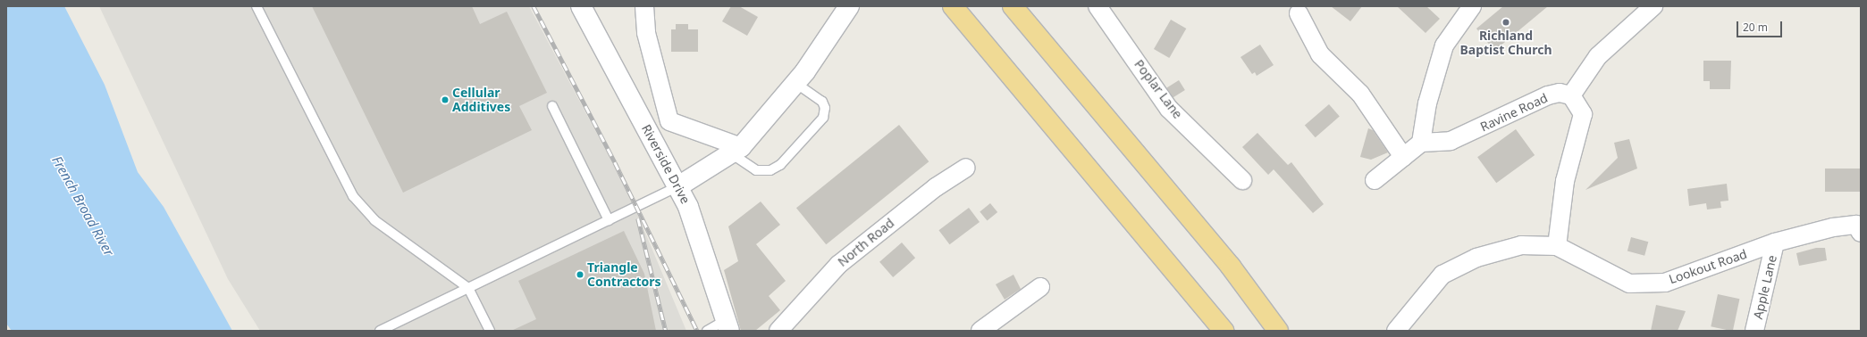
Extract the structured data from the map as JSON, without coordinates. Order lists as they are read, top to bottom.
{
  "streets": {
    "main road": ["Riverside Drive"],
    "street": [
      "Poplar Lane",
      "Ravine Road",
      "North Road",
      "Lookout Road",
      "Apple Lane"
    ]
  },
  "crossings": [
    ["Lookout Road", "Apple Lane"]
  ],
  "water": ["French Broad River"],
  "places": ["Richland Baptist Church", "Cellular Additives", "Triangle Contractors"],
  "scale_bar": "20 m"
}
